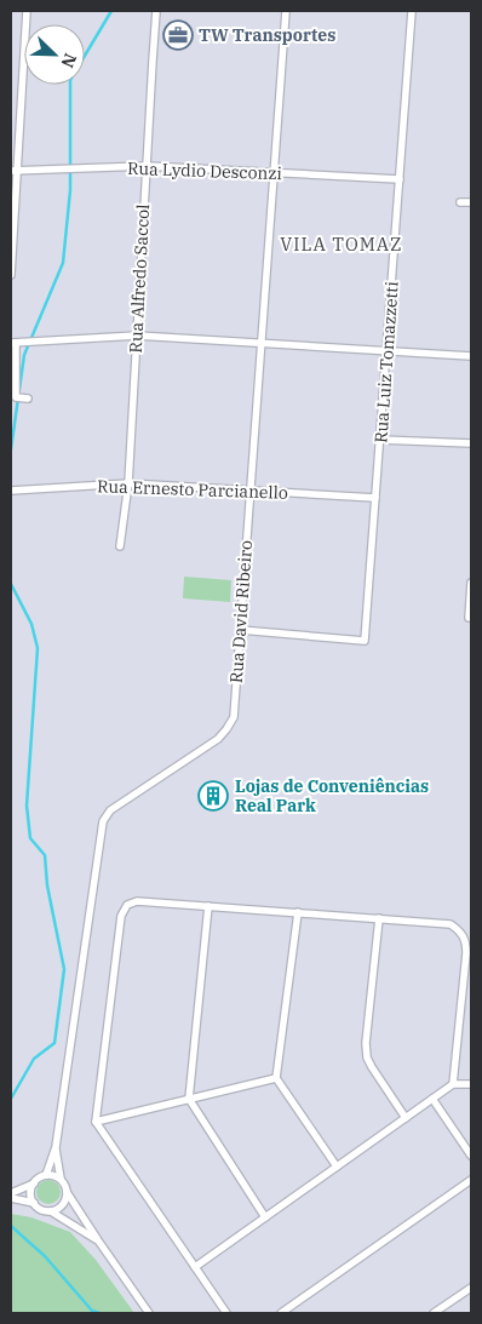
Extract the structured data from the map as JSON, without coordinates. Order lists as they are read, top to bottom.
{
  "streets": {
    "street": [
      "Rua Lydio Desconzi",
      "Rua Alfredo Saccol",
      "Rua Luiz Tomazzetti",
      "Rua Ernesto Parcianello",
      "Rua David Ribeiro"
    ]
  },
  "crossings": [
    ["Rua Lydio Desconzi", "Rua Alfredo Saccol"],
    ["Rua Lydio Desconzi", "Rua Luiz Tomazzetti"],
    ["Rua Lydio Desconzi", "Rua David Ribeiro"],
    ["Rua Alfredo Saccol", "Rua Ernesto Parcianello"],
    ["Rua Luiz Tomazzetti", "Rua Ernesto Parcianello"],
    ["Rua Luiz Tomazzetti", "Rua David Ribeiro"],
    ["Rua Ernesto Parcianello", "Rua David Ribeiro"]
  ],
  "districts": ["VILA TOMAZ"],
  "places": {
    "office": ["TW Transportes"],
    "building": ["Lojas de Conveniências Real Park"]
  },
  "north": "bottom right"
}
